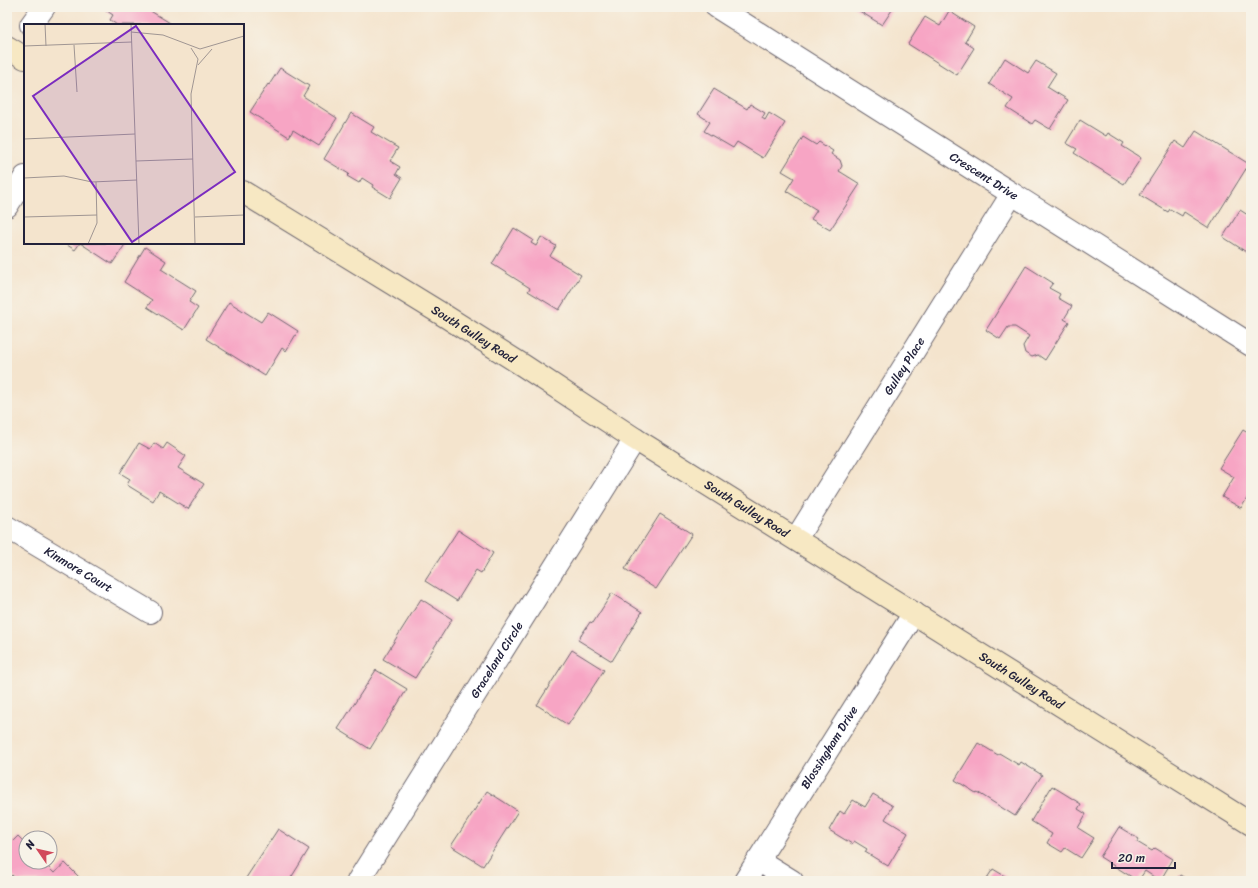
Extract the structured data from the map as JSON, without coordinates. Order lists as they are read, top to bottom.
{
  "streets": {
    "street": [
      "Crescent Drive",
      "South Gulley Road",
      "Gulley Place",
      "Kinmore Court",
      "Graceland Circle",
      "Blossingham Drive"
    ]
  },
  "crossings": [
    ["Crescent Drive", "Gulley Place"],
    ["South Gulley Road", "Gulley Place"],
    ["South Gulley Road", "Graceland Circle"],
    ["South Gulley Road", "Blossingham Drive"]
  ],
  "scale_bar": "20 m",
  "north": "top left"
}
